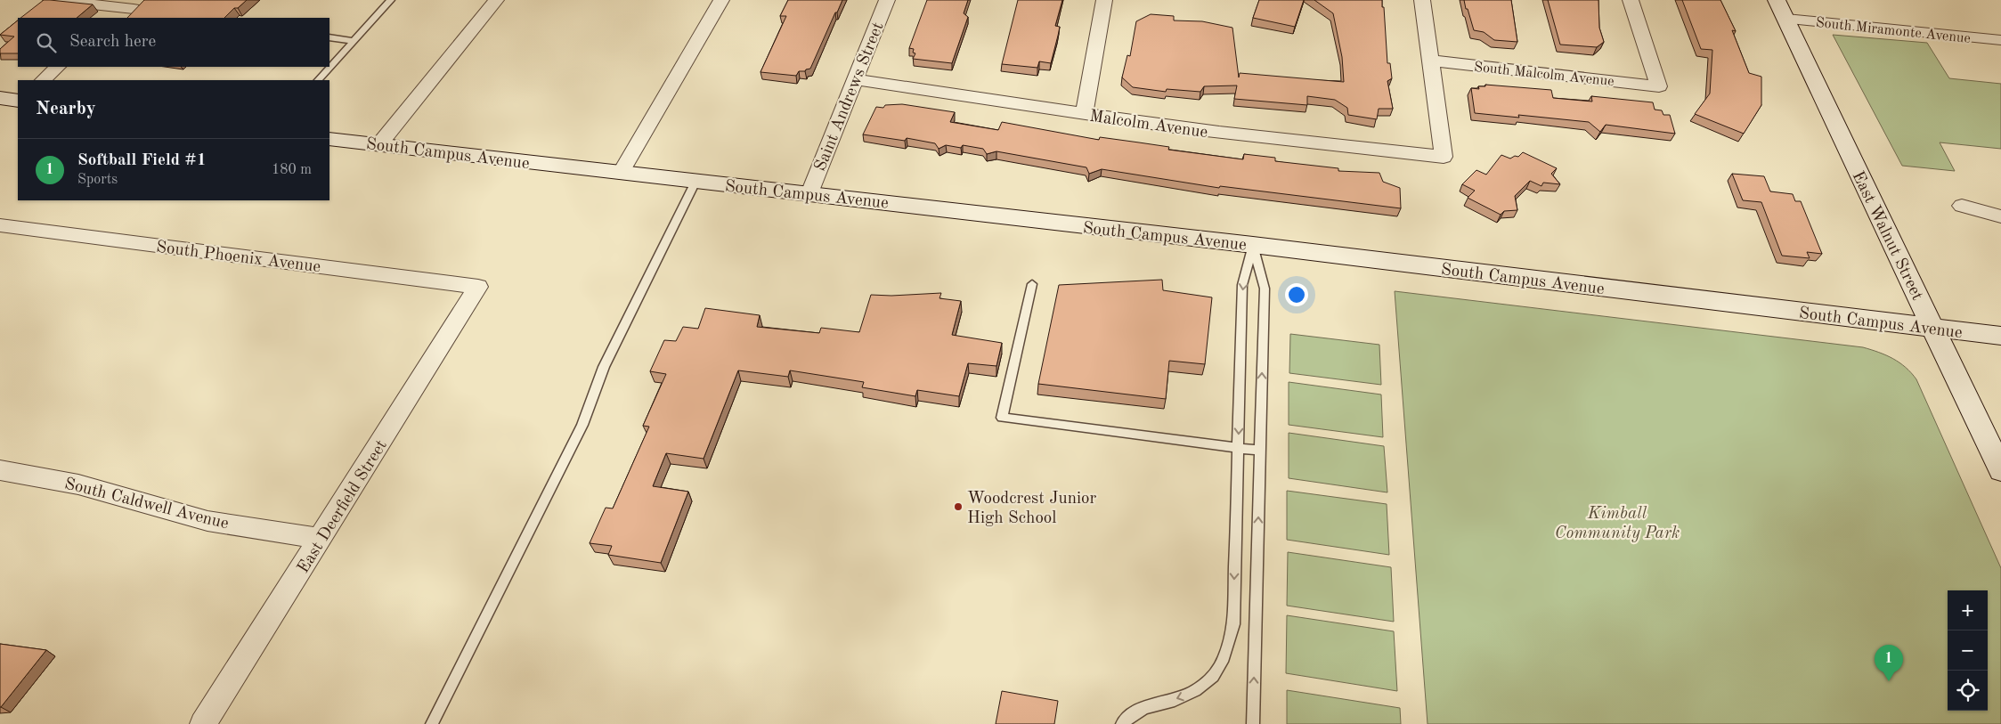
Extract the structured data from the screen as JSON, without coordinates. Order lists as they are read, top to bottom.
{
  "streets": {
    "street": [
      "South Miramonte Avenue",
      "South Malcolm Avenue",
      "Saint Andrews Street",
      "Malcolm Avenue",
      "South Campus Avenue",
      "East Walnut Street",
      "South Phoenix Avenue",
      "South Caldwell Avenue",
      "East Deerfield Street"
    ]
  },
  "crossings": [
    ["South Miramonte Avenue", "East Walnut Street"],
    ["South Malcolm Avenue", "Malcolm Avenue"],
    ["Saint Andrews Street", "Malcolm Avenue"],
    ["Saint Andrews Street", "South Campus Avenue"],
    ["South Campus Avenue", "East Walnut Street"],
    ["South Phoenix Avenue", "East Deerfield Street"],
    ["South Caldwell Avenue", "East Deerfield Street"]
  ],
  "parks": ["Kimball Community Park"],
  "places": ["Woodcrest Junior High School"],
  "page": {
    "search": "Search here",
    "heading": "Nearby",
    "list": [
      {
        "mark": "1",
        "name": "Softball Field #1",
        "note": "Sports",
        "value": "180 m"
      }
    ],
    "map_buttons": ["+", "−"],
    "pins": "1"
  }
}
